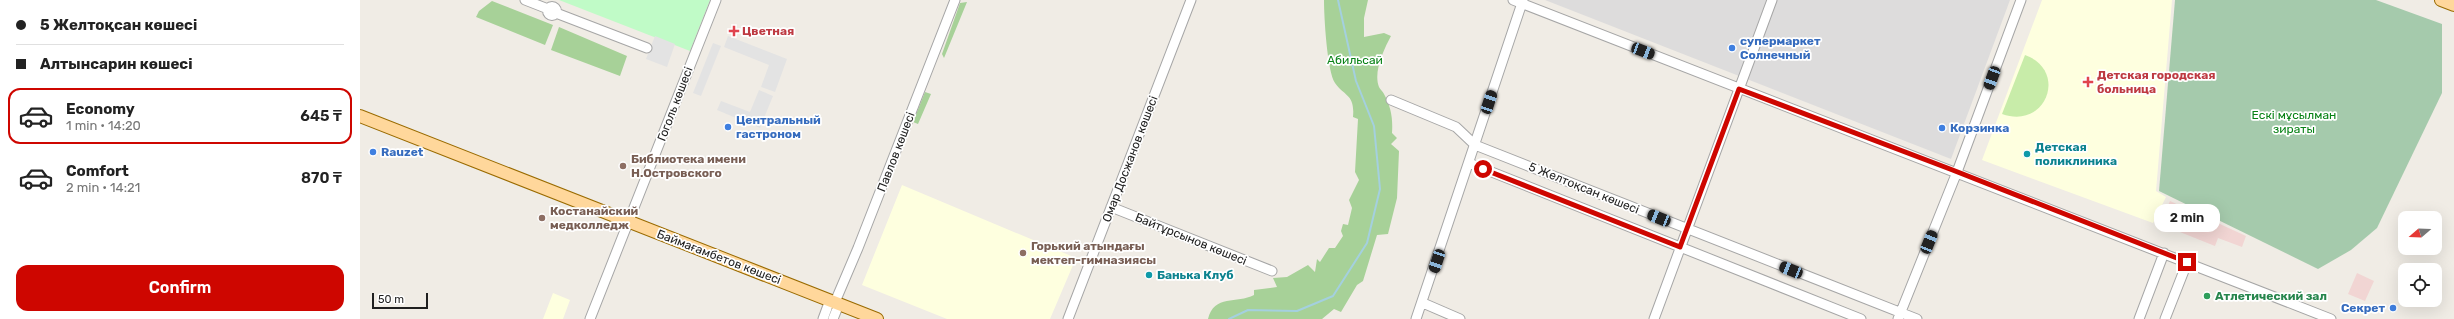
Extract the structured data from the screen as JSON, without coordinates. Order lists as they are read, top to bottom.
{
  "streets": {
    "main road": ["Баймағамбетов көшесі"],
    "street": [
      "Гоголь көшесі",
      "Павлов көшесі",
      "Омар Досжанов көшесі",
      "5 Желтоқсан көшесі",
      "Байтұрсынов көшесі"
    ]
  },
  "crossings": [
    ["Гоголь көшесі", "Баймағамбетов көшесі"],
    ["Павлов көшесі", "Баймағамбетов көшесі"],
    ["Омар Досжанов көшесі", "Байтұрсынов көшесі"]
  ],
  "parks": ["Абильсай", "Ескі мұсылман зираты"],
  "places": {
    "health": ["Цветная", "Детская городская больница"],
    "other": [
      "супермаркет Солнечный",
      "Центральный гастроном",
      "Корзинка",
      "Rauzet",
      "Детская поликлиника",
      "Библиотека имени Н.Островского",
      "Костанайский медколледж",
      "Горький атындағы мектеп-гимназиясы",
      "Банька Клуб",
      "Атлетический зал",
      "Секрет"
    ]
  },
  "scale_bar": "50 m",
  "north": "left",
  "page": {
    "banner": ["5 Желтоқсан көшесі", "Алтынсарин көшесі"],
    "list": [
      {
        "name": "Economy",
        "note": "1 min · 14:20",
        "value": "645 ₸"
      },
      {
        "name": "Comfort",
        "note": "2 min · 14:21",
        "value": "870 ₸"
      }
    ],
    "bubble": "2 min",
    "buttons": "Confirm",
    "scale": "50 m"
  }
}
